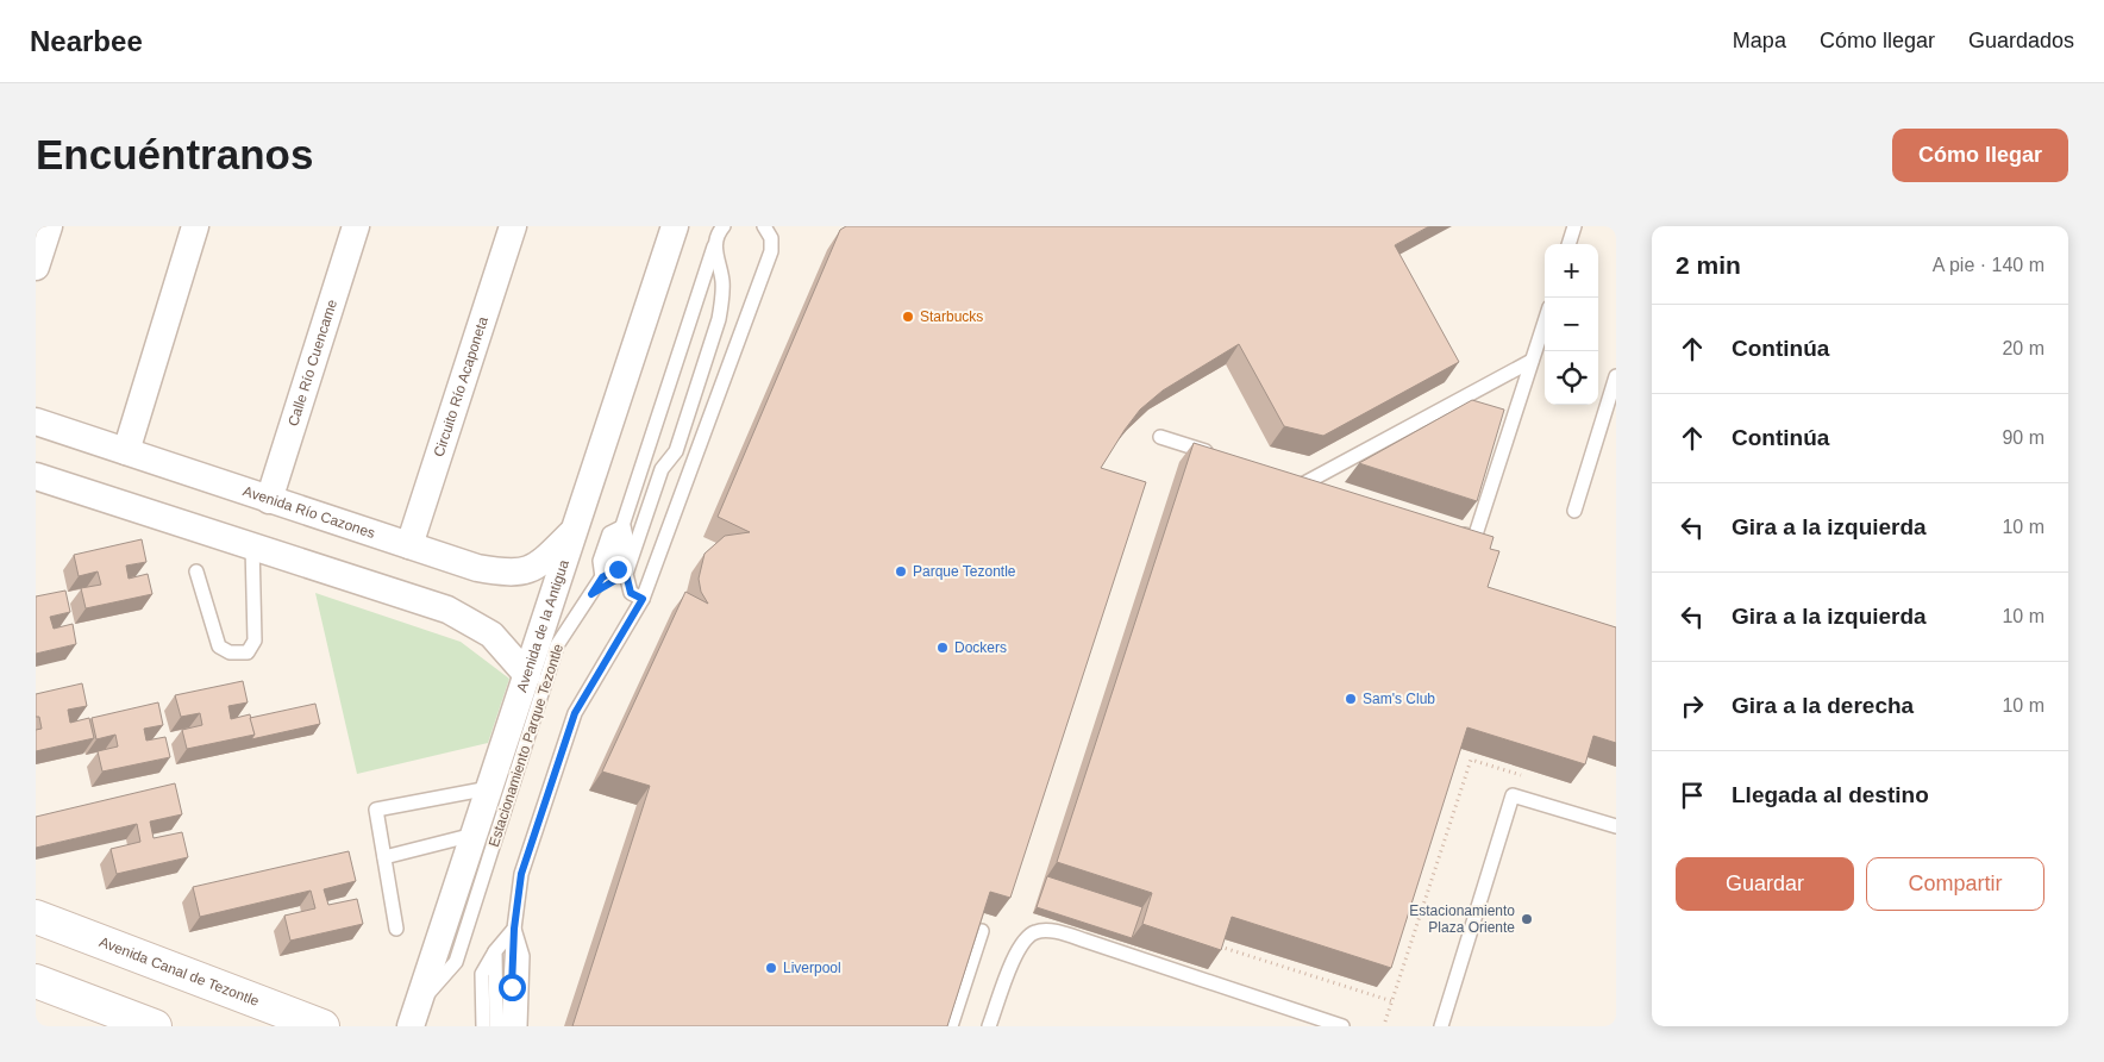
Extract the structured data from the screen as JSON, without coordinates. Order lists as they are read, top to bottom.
{
  "streets": {
    "main road": ["Avenida Canal de Tezontle"],
    "street": [
      "Calle Río Cuencame",
      "Circuito Río Acaponeta",
      "Avenida Río Cazones",
      "Avenida de la Antigua"
    ],
    "lane": ["Estacionamiento Parque Tezontle"]
  },
  "crossings": [
    ["Calle Río Cuencame", "Avenida Río Cazones"],
    ["Circuito Río Acaponeta", "Avenida Río Cazones"],
    ["Avenida Río Cazones", "Avenida de la Antigua"],
    ["Avenida de la Antigua", "Estacionamiento Parque Tezontle"]
  ],
  "places": [
    "Starbucks",
    "Parque Tezontle",
    "Dockers",
    "Sam's Club",
    "Estacionamiento Plaza Oriente",
    "Liverpool"
  ],
  "page": {
    "header": "Nearbee",
    "nav": ["Mapa", "Cómo llegar", "Guardados"],
    "buttons": [
      "Cómo llegar",
      ["Guardar", "Compartir"]
    ],
    "title": "Encuéntranos",
    "heading": ["2 min", "A pie · 140 m"],
    "map_buttons": ["+", "−"],
    "list": [
      ["Continúa", "20 m"],
      ["Continúa", "90 m"],
      ["Gira a la izquierda", "10 m"],
      ["Gira a la izquierda", "10 m"],
      ["Gira a la derecha", "10 m"],
      "Llegada al destino"
    ]
  }
}
